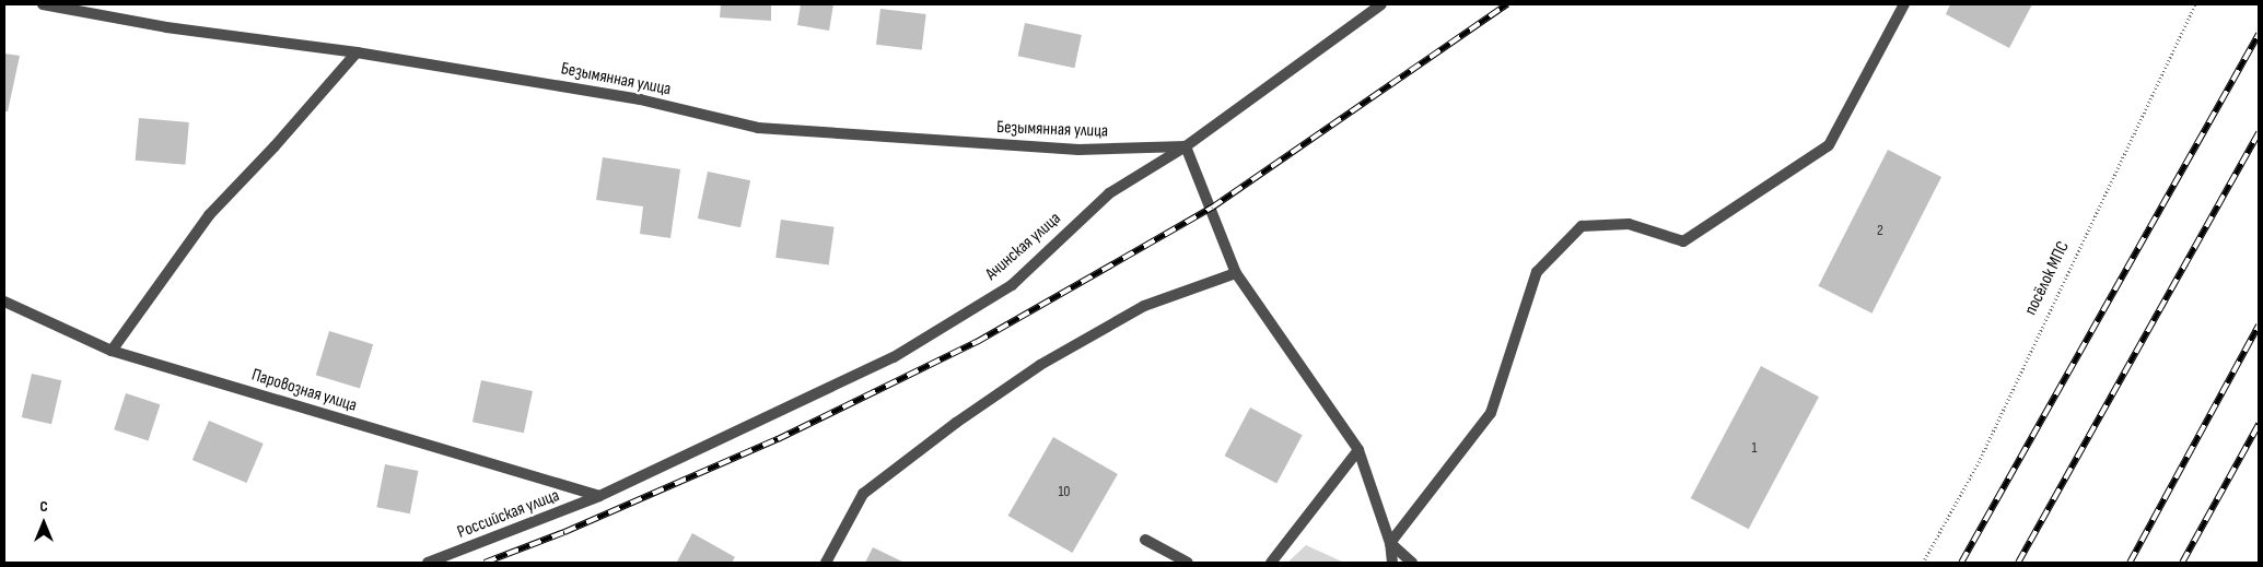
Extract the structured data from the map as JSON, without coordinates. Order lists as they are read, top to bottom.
{
  "streets": {
    "street": [
      "Безымянная улица",
      "Ачинская улица",
      "Паровозная улица",
      "Российская улица"
    ],
    "path": ["посёлок МПС"]
  },
  "crossings": [
    ["Безымянная улица", "Ачинская улица"],
    ["Ачинская улица", "Паровозная улица"],
    ["Ачинская улица", "Российская улица"],
    ["Паровозная улица", "Российская улица"]
  ],
  "house_numbers": ["2", "1", "10"],
  "north": "top"
}
